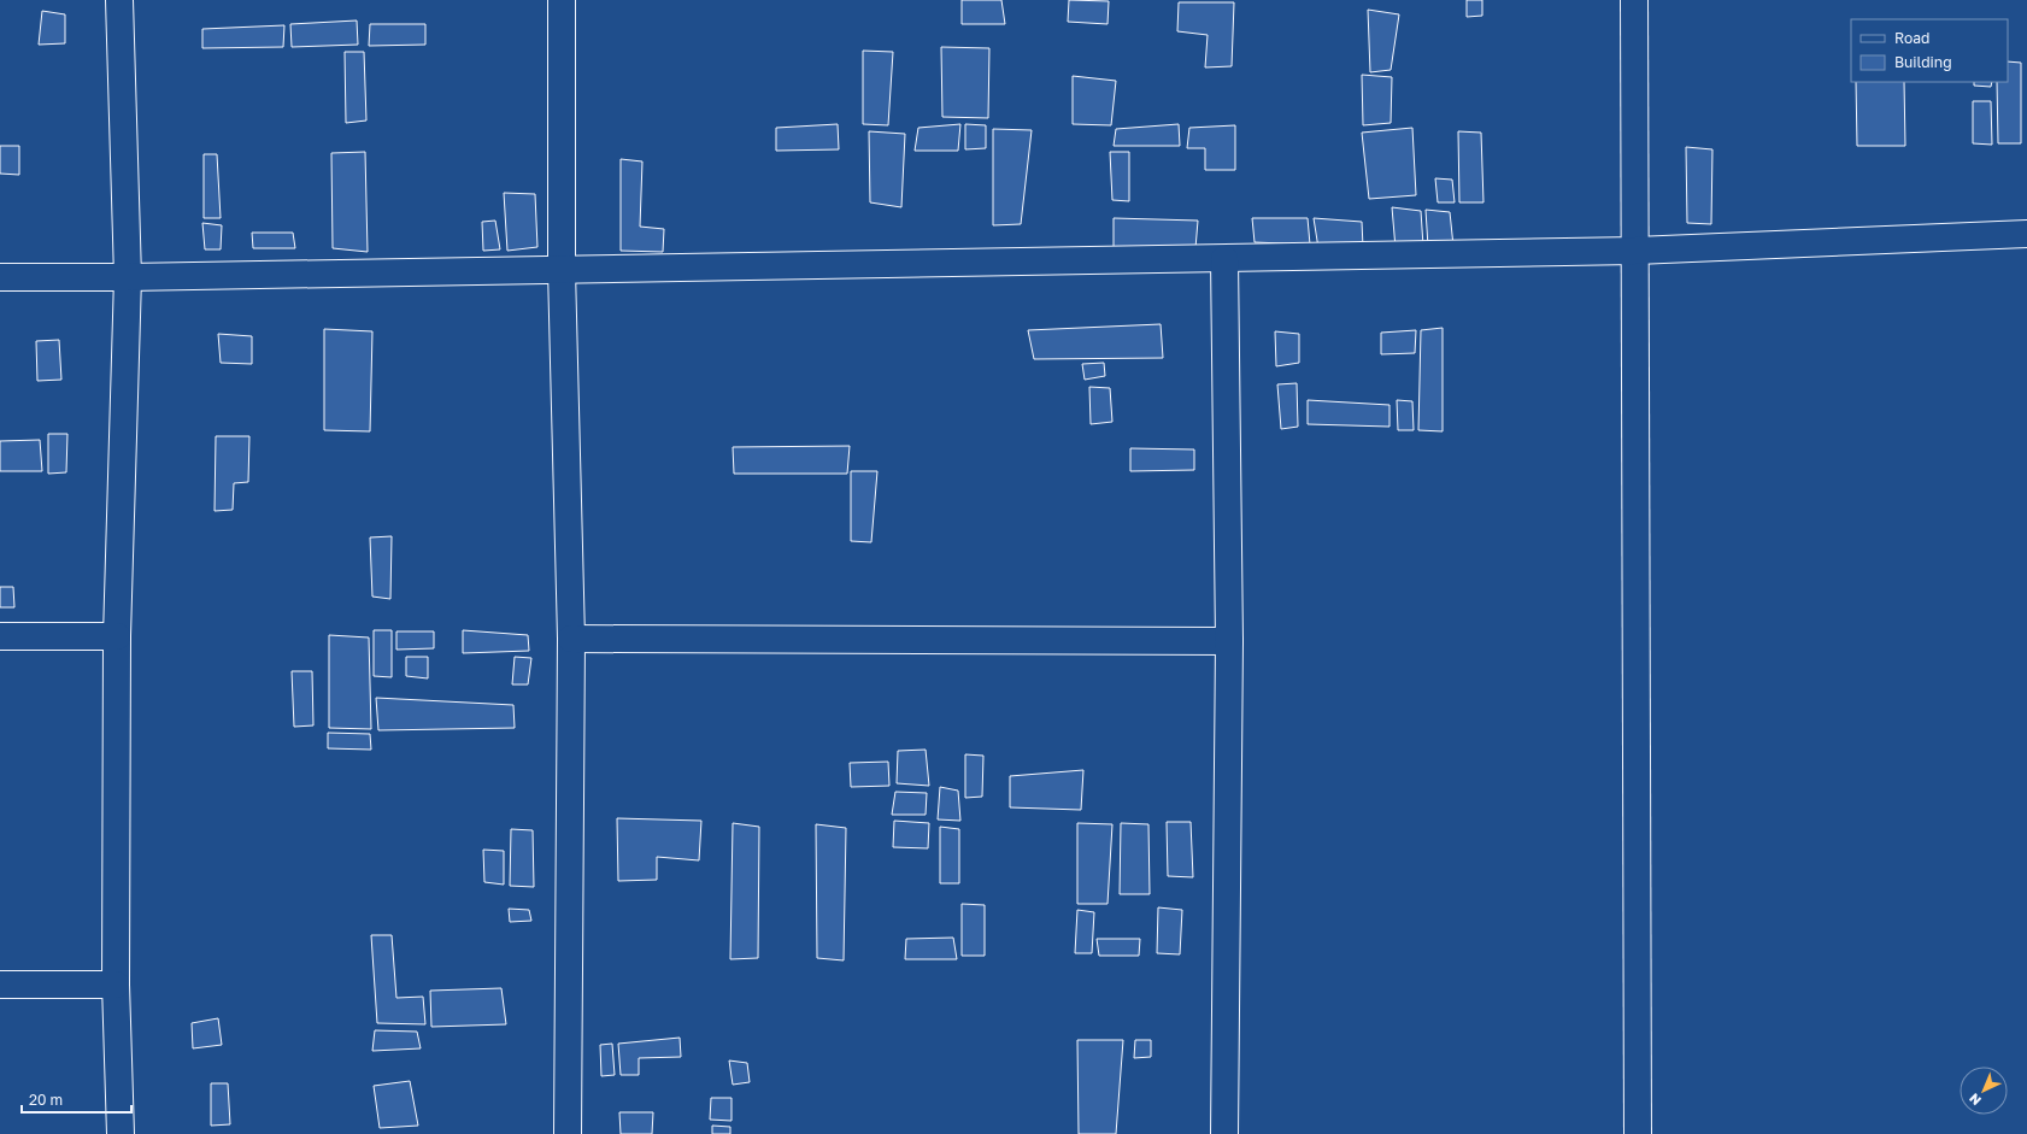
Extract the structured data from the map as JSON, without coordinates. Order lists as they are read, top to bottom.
{
  "legend": ["Road", "Building"],
  "scale_bar": "20 m",
  "north": "bottom left"
}
